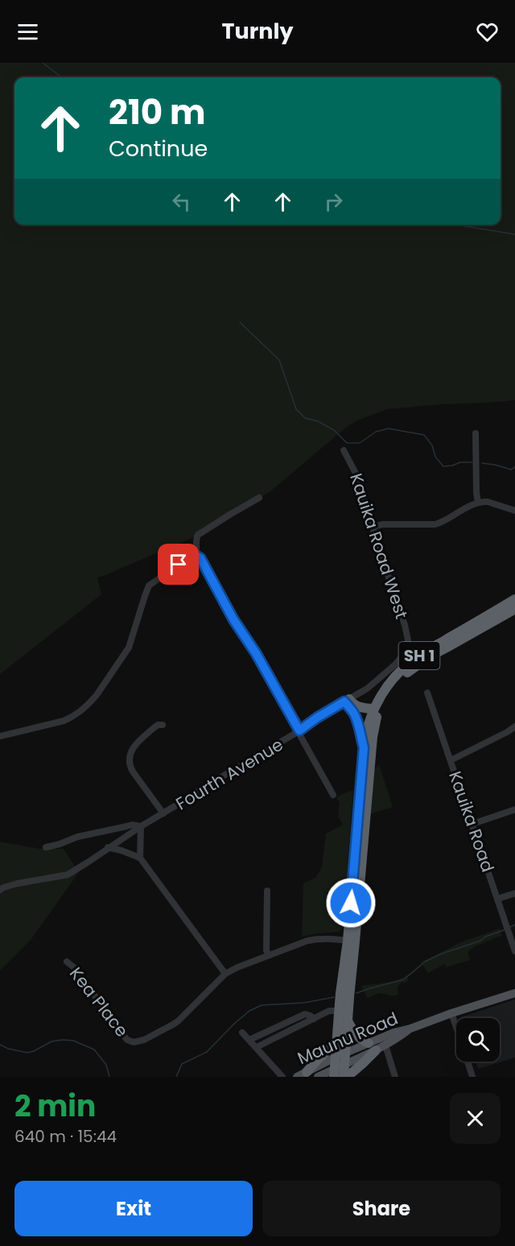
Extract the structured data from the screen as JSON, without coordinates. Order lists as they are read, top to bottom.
{
  "streets": {
    "highway": ["SH 1"],
    "main road": ["Maunu Road"],
    "street": [
      "Kauika Road West",
      "Fourth Avenue",
      "Kauika Road",
      "Kea Place"
    ]
  },
  "crossings": [
    ["Kauika Road West", "Fourth Avenue"],
    ["SH 1", "Maunu Road"]
  ],
  "page": {
    "header": "Turnly",
    "turn": ["210 m", "Continue"],
    "heading": ["2 min", "640 m · 15:44"],
    "buttons": ["Exit", "Share"]
  }
}
